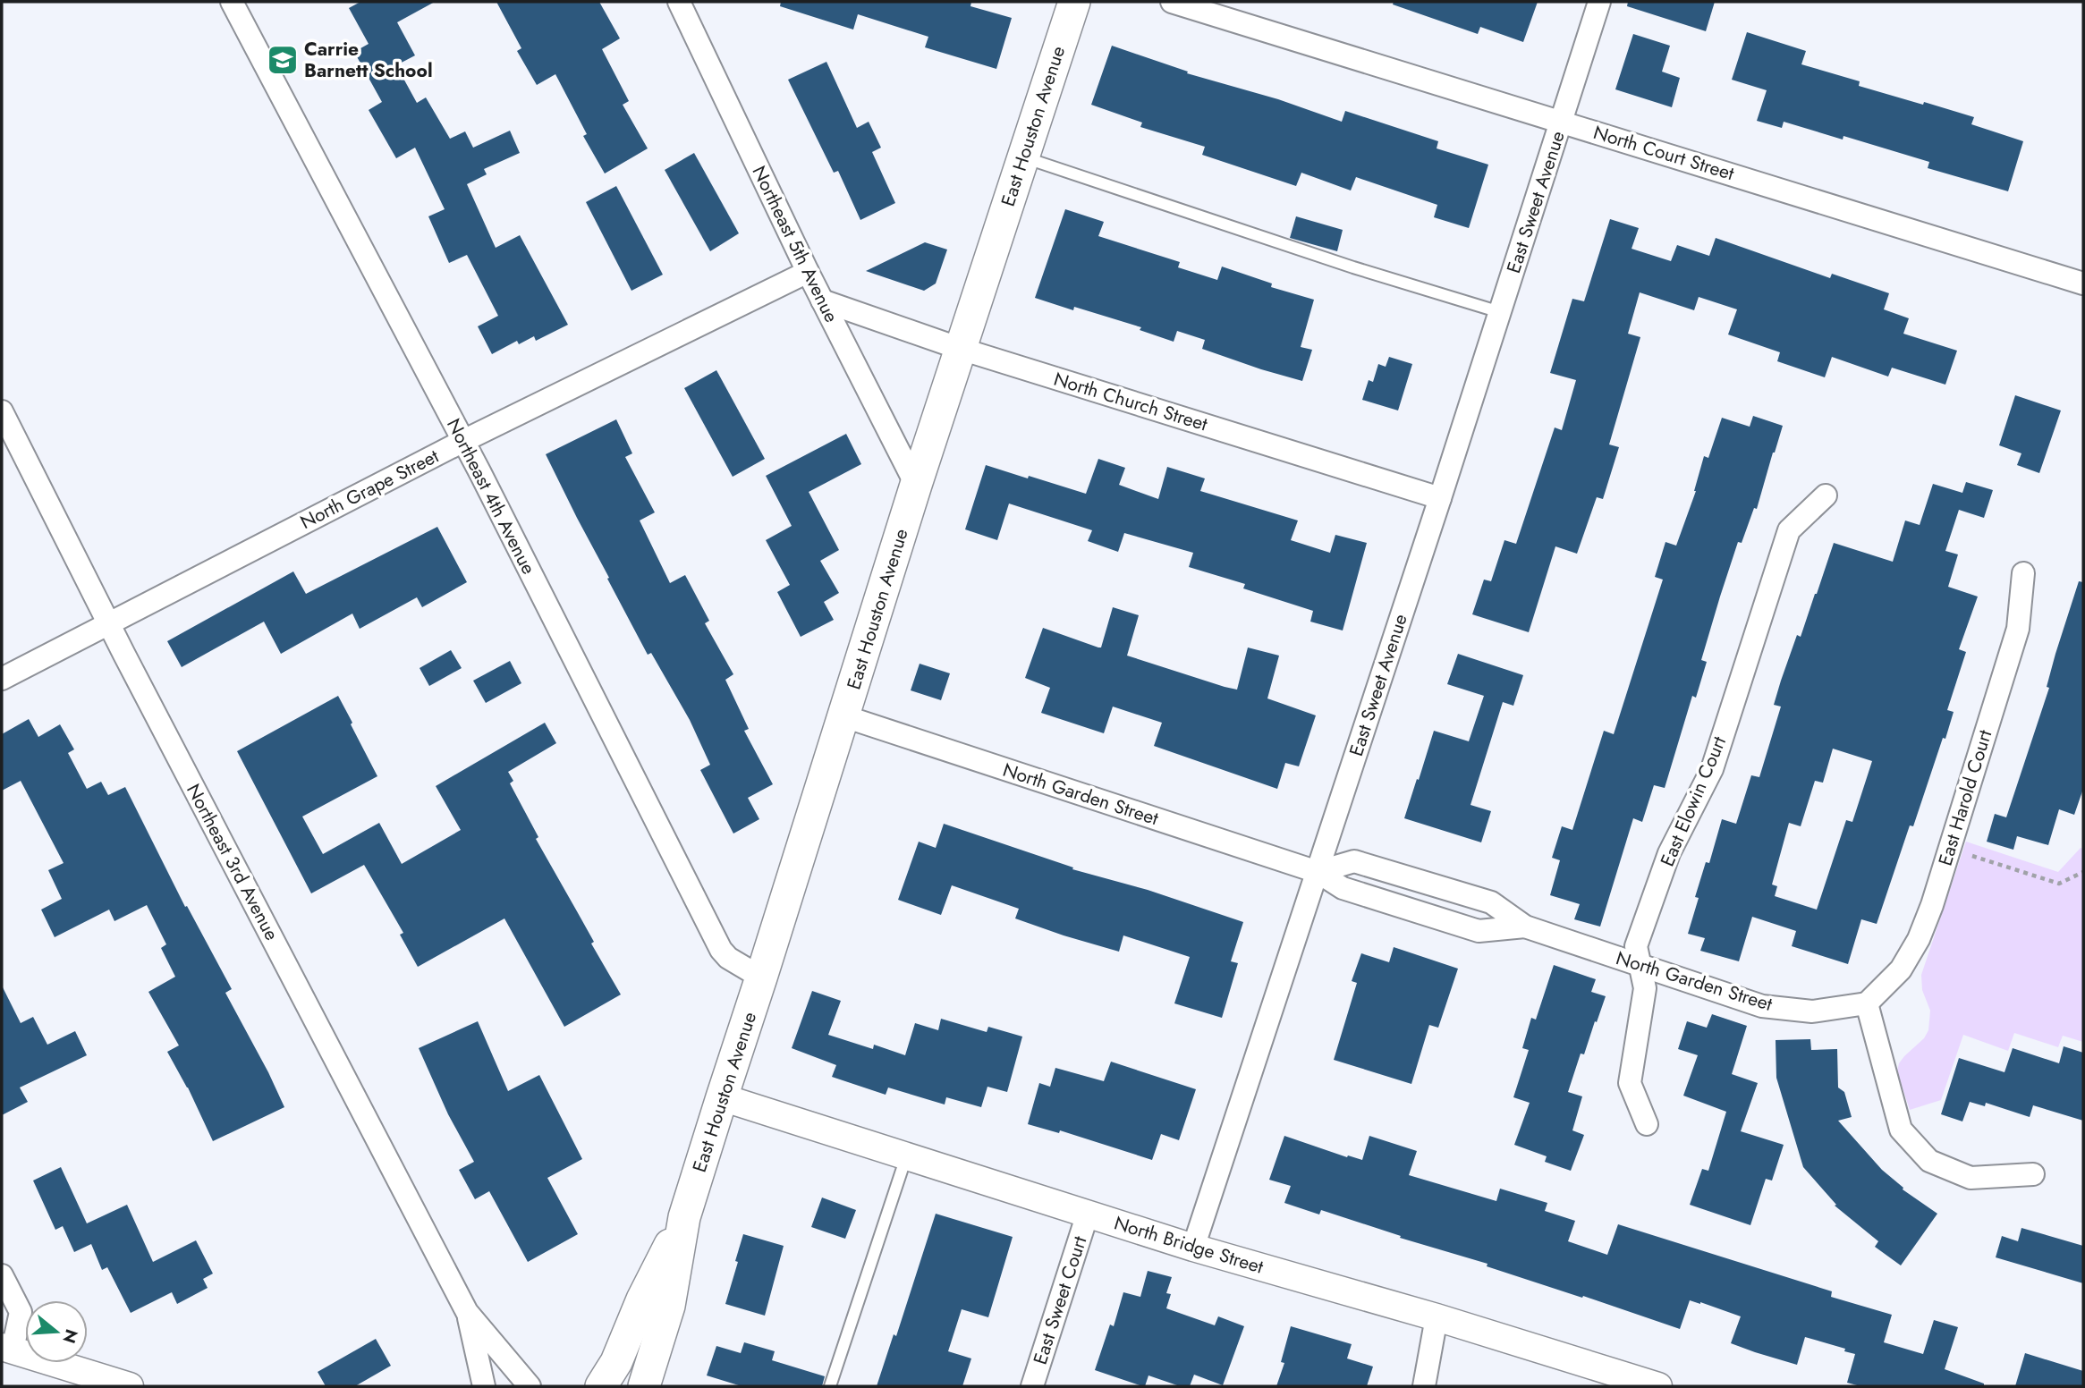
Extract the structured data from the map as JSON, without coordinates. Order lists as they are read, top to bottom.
{
  "streets": {
    "main road": ["East Houston Avenue"],
    "street": [
      "North Court Street",
      "East Sweet Avenue",
      "Northeast 5th Avenue",
      "North Church Street",
      "North Grape Street",
      "Northeast 4th Avenue",
      "North Garden Street",
      "East Harold Court",
      "East Elowin Court",
      "Northeast 3rd Avenue",
      "North Bridge Street",
      "East Sweet Court"
    ]
  },
  "crossings": [
    ["East Houston Avenue", "Northeast 5th Avenue"],
    ["East Houston Avenue", "North Church Street"],
    ["East Houston Avenue", "Northeast 4th Avenue"],
    ["East Houston Avenue", "North Garden Street"],
    ["East Houston Avenue", "North Bridge Street"],
    ["North Court Street", "East Sweet Avenue"],
    ["East Sweet Avenue", "North Church Street"],
    ["East Sweet Avenue", "North Garden Street"],
    ["East Sweet Avenue", "North Bridge Street"],
    ["Northeast 5th Avenue", "North Church Street"],
    ["Northeast 5th Avenue", "North Grape Street"],
    ["North Grape Street", "Northeast 4th Avenue"],
    ["North Grape Street", "Northeast 3rd Avenue"],
    ["North Garden Street", "East Harold Court"],
    ["North Garden Street", "East Elowin Court"],
    ["North Bridge Street", "East Sweet Court"]
  ],
  "places": {
    "school or university": ["Carrie Barnett School"]
  },
  "north": "right"
}
